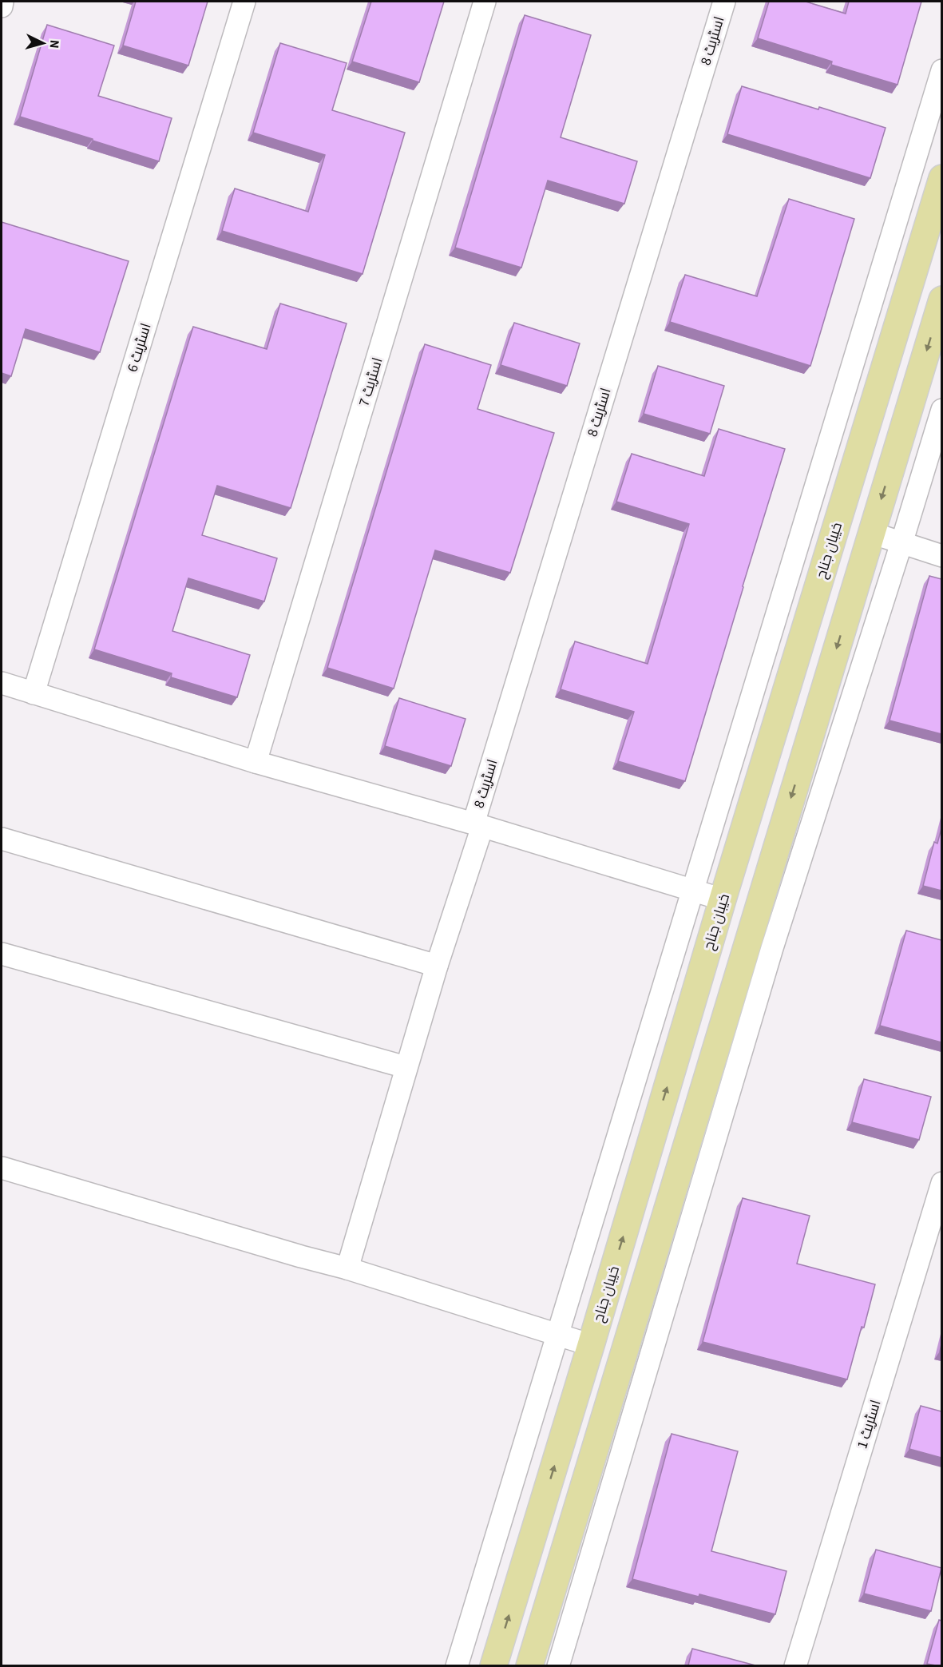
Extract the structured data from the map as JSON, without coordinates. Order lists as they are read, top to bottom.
{
  "streets": {
    "main road": ["خیبان جناح"],
    "street": [
      "اسٹریٹ 8",
      "اسٹریٹ 6",
      "اسٹریٹ 7",
      "اسٹریٹ 1"
    ]
  },
  "north": "right"
}
